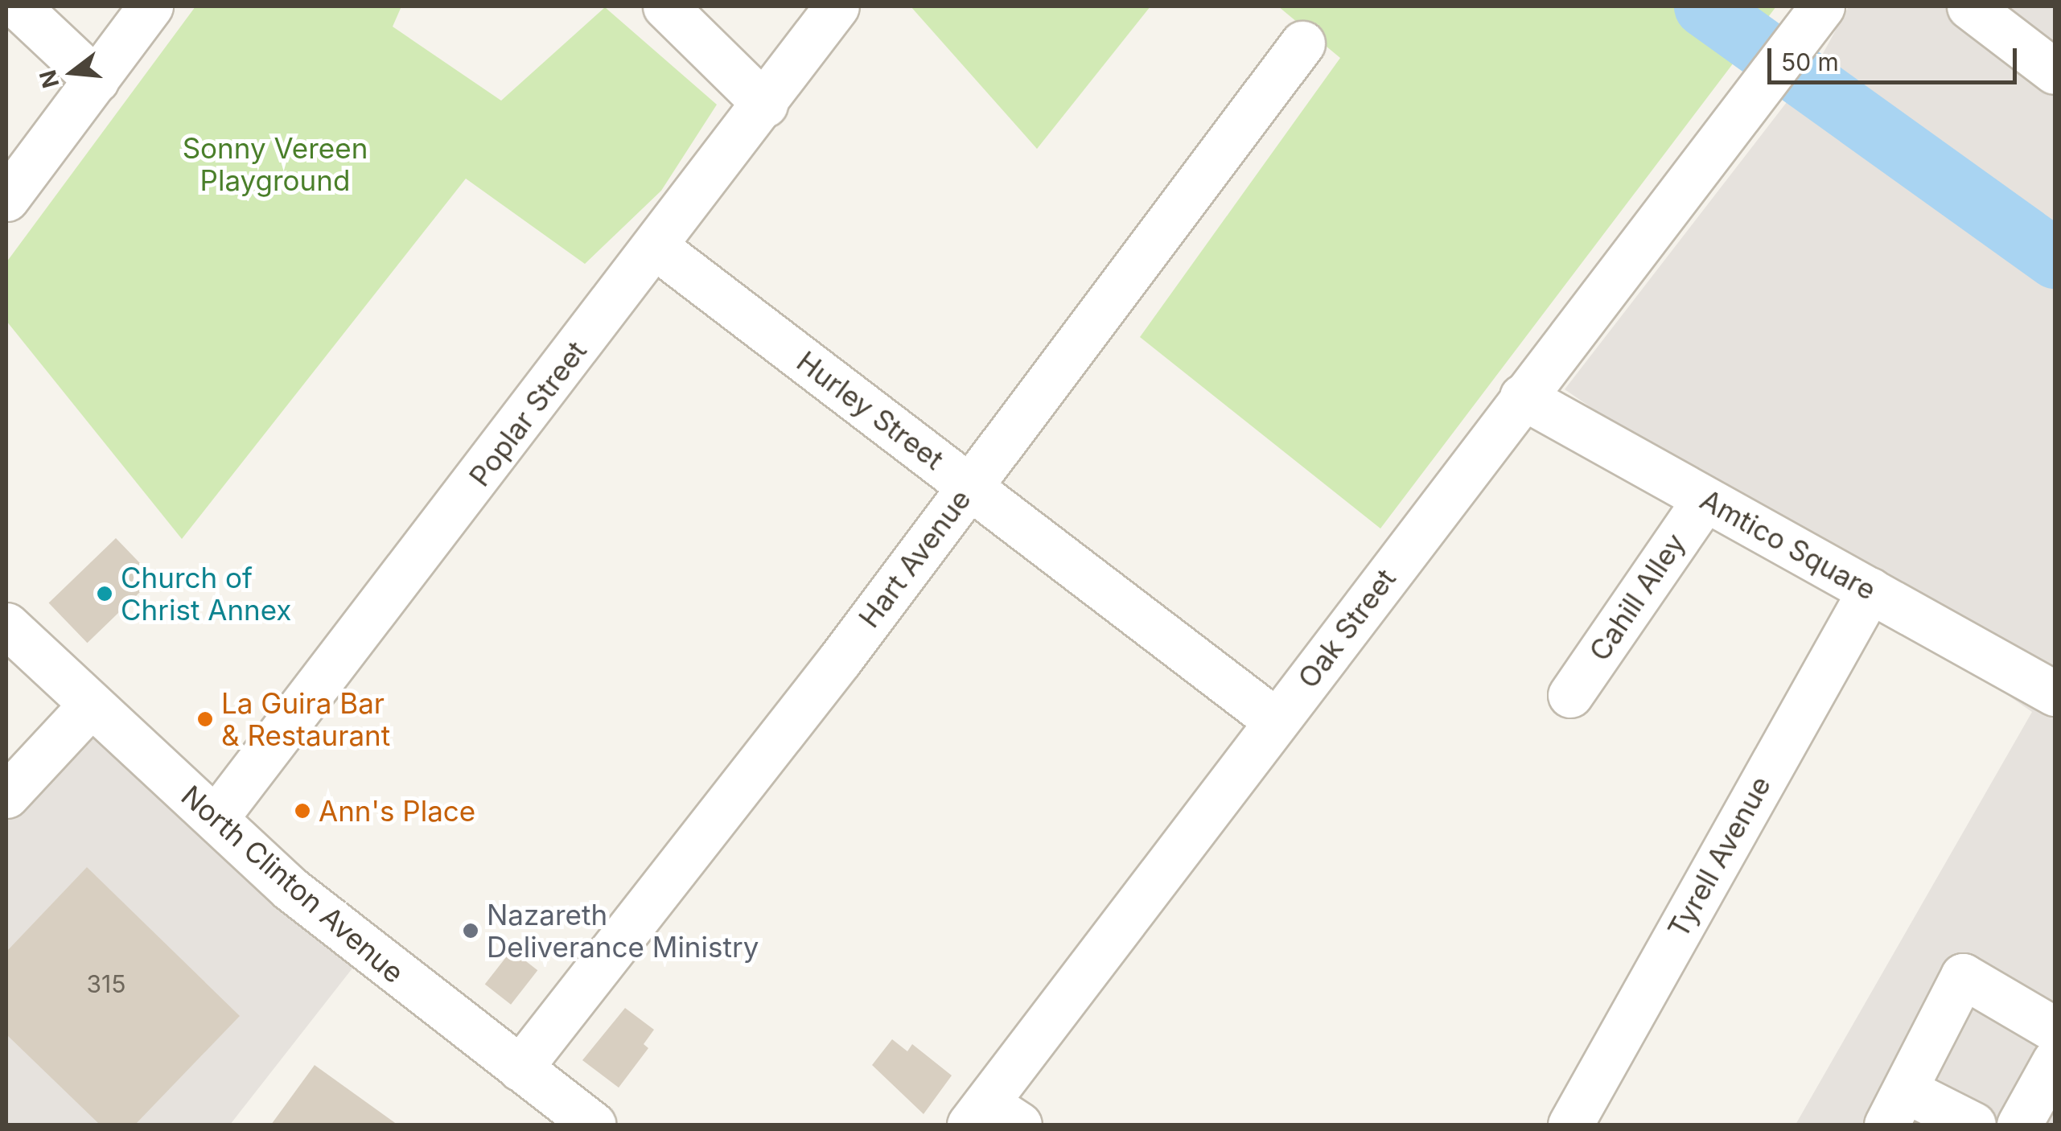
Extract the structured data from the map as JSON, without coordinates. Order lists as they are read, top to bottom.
{
  "streets": {
    "street": [
      "Hurley Street",
      "Poplar Street",
      "Amtico Square",
      "Hart Avenue",
      "Cahill Alley",
      "Oak Street",
      "Tyrell Avenue",
      "North Clinton Avenue"
    ]
  },
  "crossings": [
    ["Hurley Street", "Poplar Street"],
    ["Hurley Street", "Hart Avenue"],
    ["Hurley Street", "Oak Street"],
    ["Poplar Street", "North Clinton Avenue"],
    ["Amtico Square", "Cahill Alley"],
    ["Amtico Square", "Oak Street"],
    ["Amtico Square", "Tyrell Avenue"],
    ["Hart Avenue", "North Clinton Avenue"]
  ],
  "parks": ["Sonny Vereen Playground"],
  "places": [
    "Church of Christ Annex",
    "La Guira Bar & Restaurant",
    "Ann's Place",
    "Nazareth Deliverance Ministry"
  ],
  "house_numbers": ["315"],
  "scale_bar": "50 m",
  "north": "left"
}
